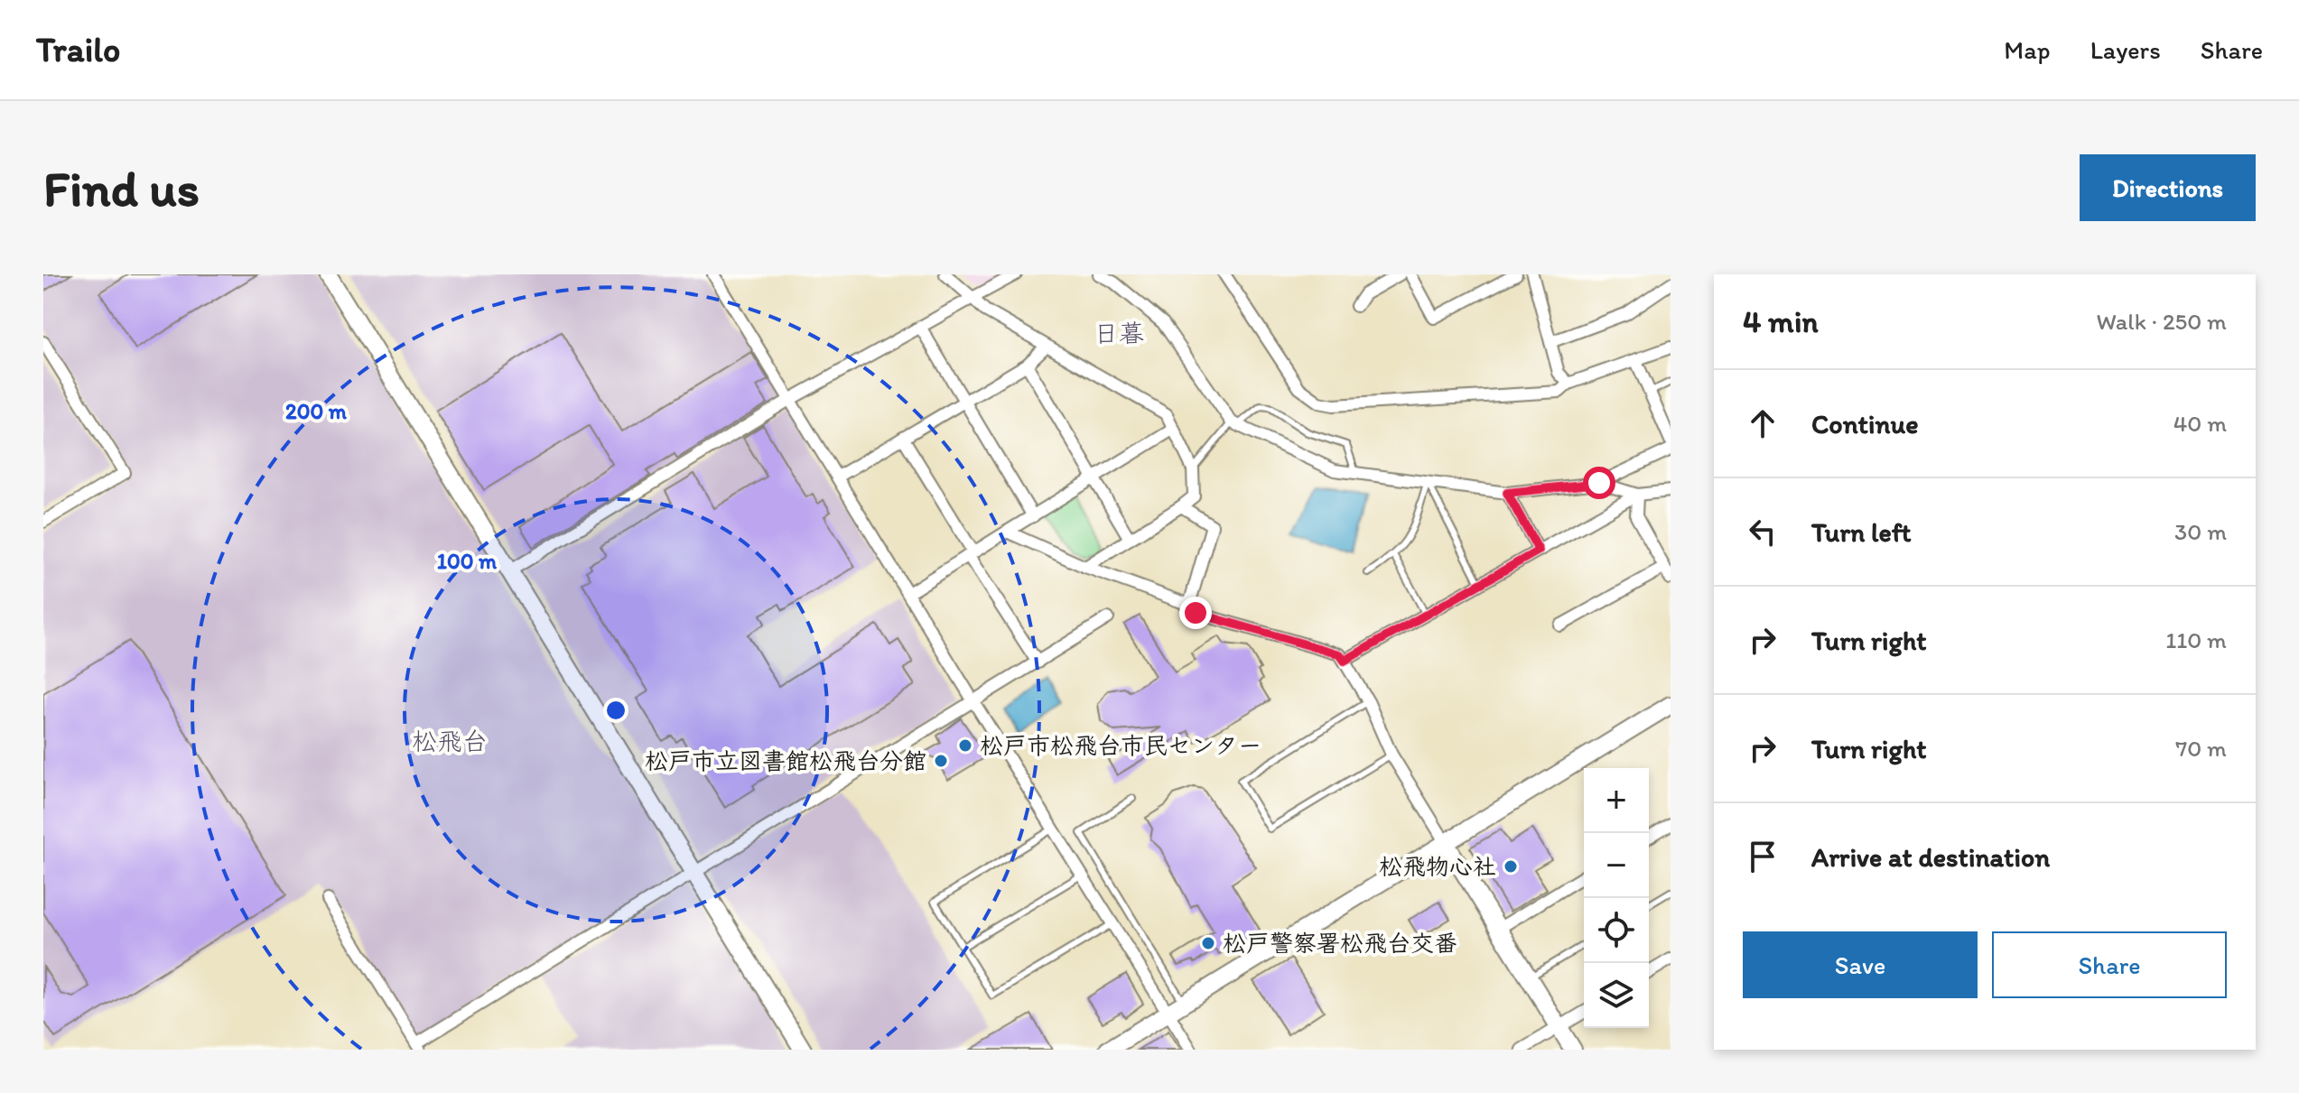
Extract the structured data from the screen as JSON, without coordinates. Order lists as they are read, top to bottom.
{
  "districts": ["日暮", "松飛台"],
  "places": [
    "松戸市松飛台市民センター",
    "松戸市立図書館松飛台分館",
    "松飛物心社",
    "松戸警察署松飛台交番"
  ],
  "page": {
    "header": "Trailo",
    "nav": ["Map", "Layers", "Share"],
    "buttons": [
      "Directions",
      ["Save", "Share"]
    ],
    "title": "Find us",
    "heading": ["4 min", "Walk · 250 m"],
    "list": [
      ["Continue", "40 m"],
      ["Turn left", "30 m"],
      ["Turn right", "110 m"],
      ["Turn right", "70 m"],
      "Arrive at destination"
    ],
    "map_buttons": ["+", "−"]
  },
  "rings": ["200 m", "100 m"]
}
